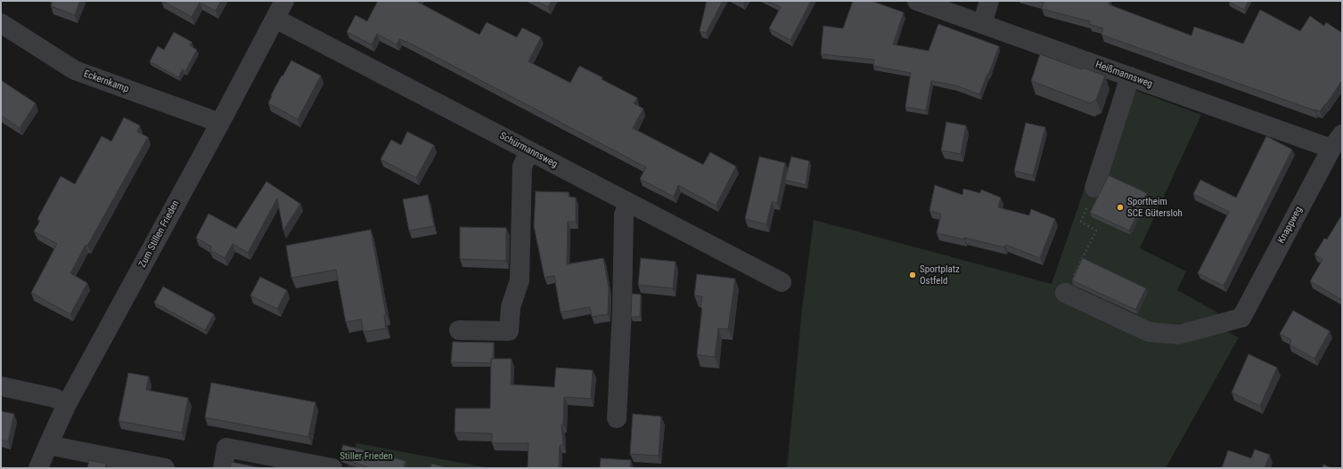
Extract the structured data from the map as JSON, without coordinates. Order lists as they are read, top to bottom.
{
  "streets": {
    "street": [
      "Heißmannsweg",
      "Eckernkamp",
      "Schürmannsweg",
      "Knappweg",
      "Zum Stillen Frieden"
    ]
  },
  "crossings": [
    ["Heißmannsweg", "Knappweg"],
    ["Eckernkamp", "Zum Stillen Frieden"],
    ["Schürmannsweg", "Zum Stillen Frieden"]
  ],
  "parks": ["Stiller Frieden"],
  "places": ["Sportheim SCE Gütersloh", "Sportplatz Ostfeld"]
}
